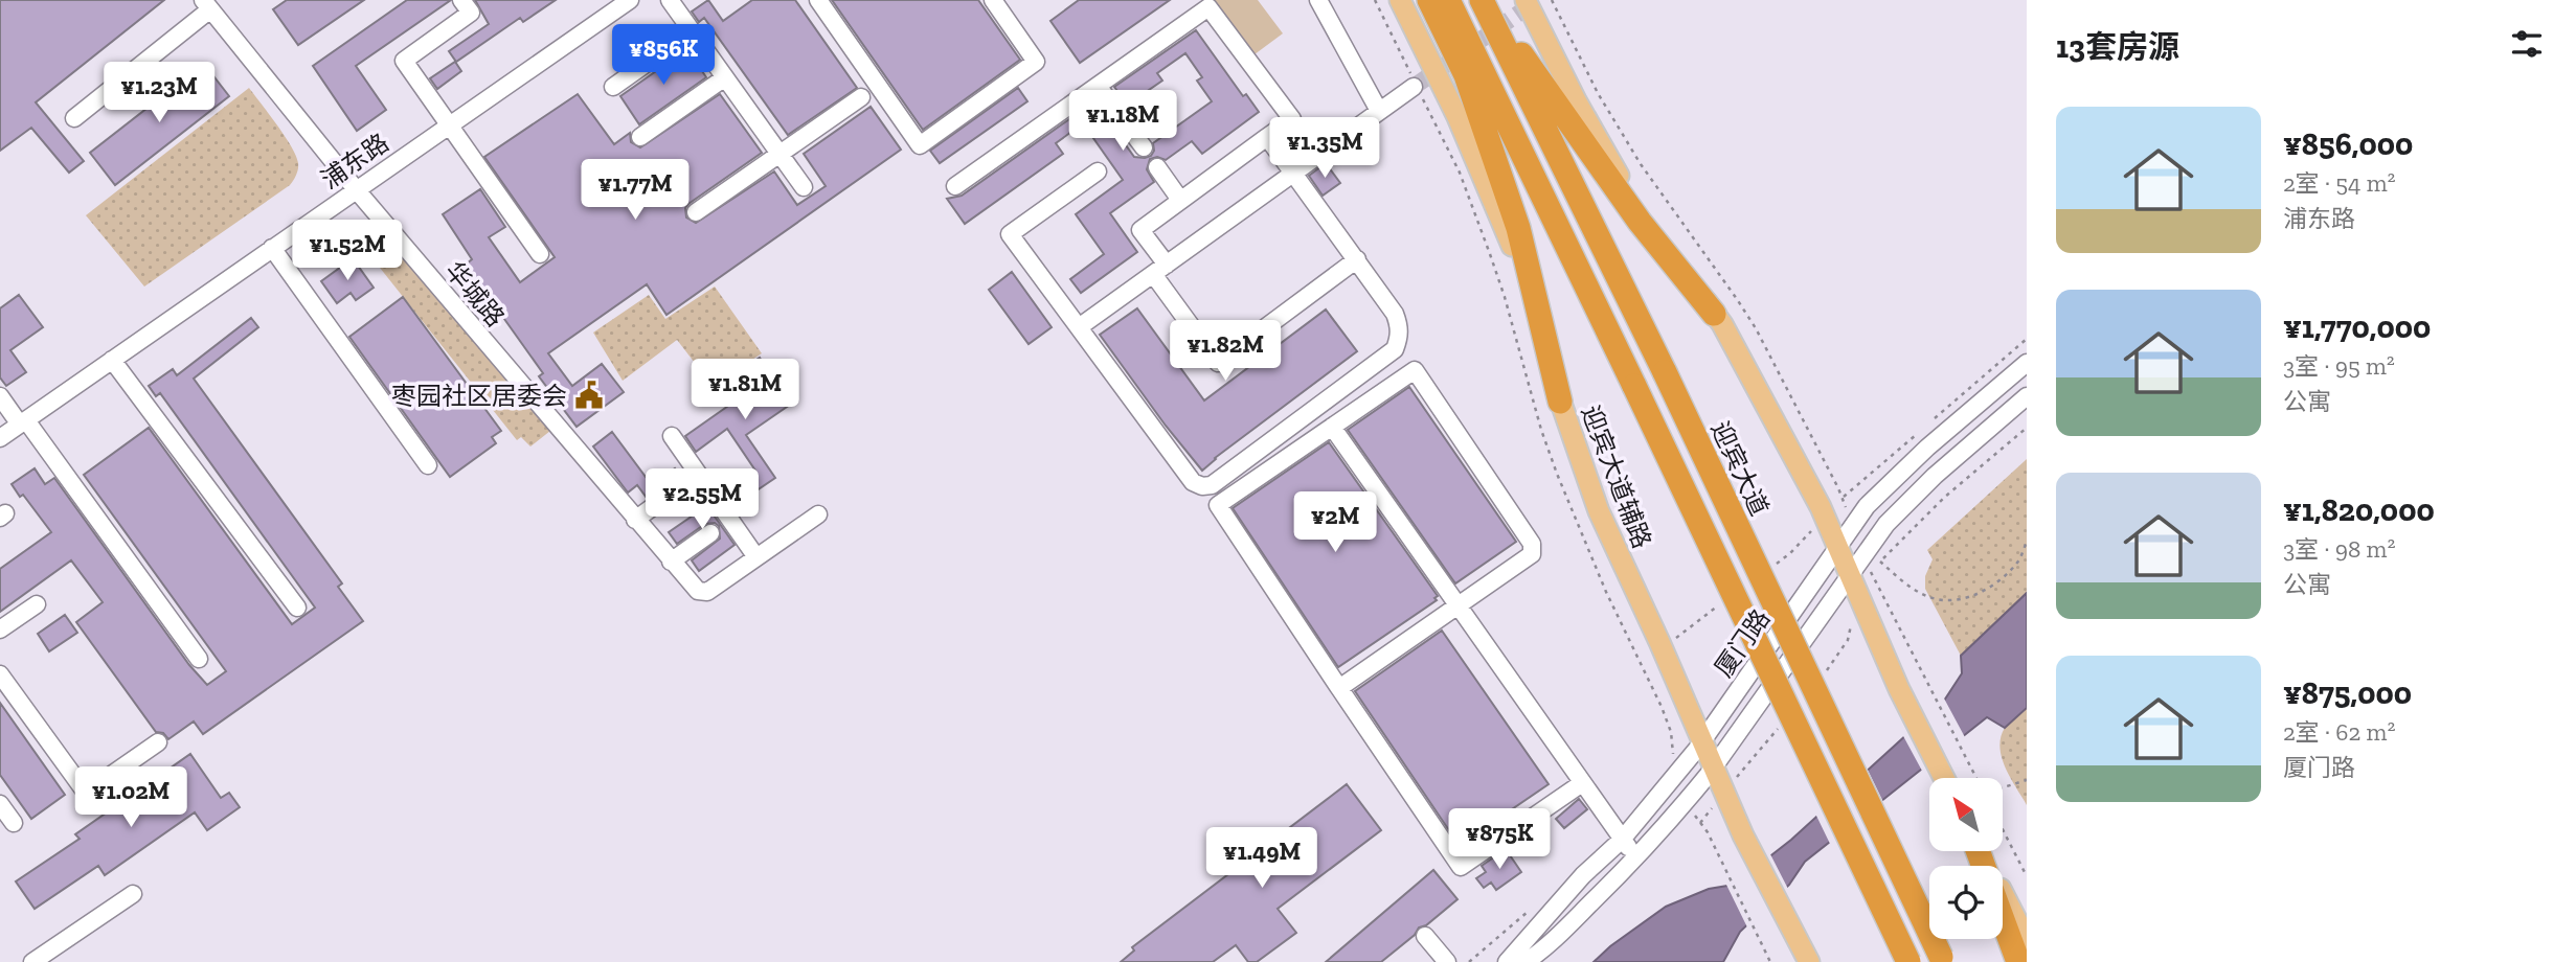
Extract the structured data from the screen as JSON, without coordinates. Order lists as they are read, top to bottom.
{
  "streets": {
    "highway": ["迎宾大道"],
    "main road": ["迎宾大道辅路"],
    "street": ["浦东路", "华城路", "厦门路"]
  },
  "crossings": [
    ["浦东路", "华城路"],
    ["迎宾大道辅路", "厦门路"]
  ],
  "places": {
    "public building": ["枣园社区居委会"]
  },
  "north": "top left",
  "page": {
    "heading": "13套房源",
    "price": [
      "¥856K",
      "¥1.23M",
      "¥1.18M",
      "¥1.35M",
      "¥1.77M",
      "¥1.52M",
      "¥1.82M",
      "¥1.81M",
      "¥2.55M",
      "¥2M",
      "¥1.02M",
      "¥875K",
      "¥1.49M"
    ],
    "list": [
      {
        "name": "¥856,000",
        "note": "2室 · 54 m² · 浦东路"
      },
      {
        "name": "¥1,770,000",
        "note": "3室 · 95 m² · 公寓"
      },
      {
        "name": "¥1,820,000",
        "note": "3室 · 98 m² · 公寓"
      },
      {
        "name": "¥875,000",
        "note": "2室 · 62 m² · 厦门路"
      }
    ]
  }
}
